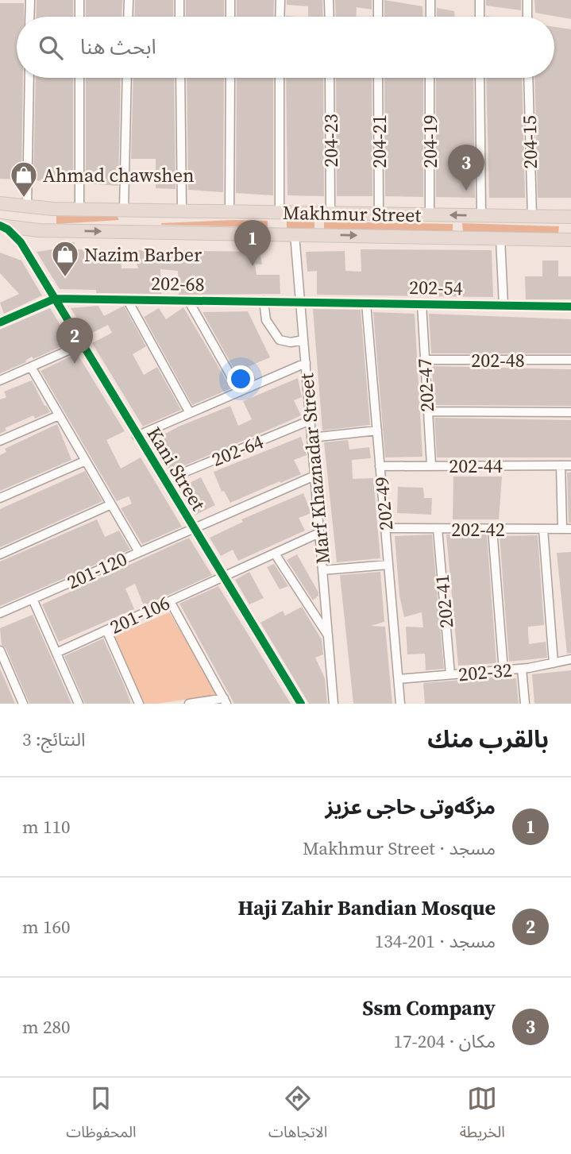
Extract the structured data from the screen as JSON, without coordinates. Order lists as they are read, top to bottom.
{
  "streets": {
    "highway": ["Makhmur Street"],
    "street": [
      "204-23",
      "204-21",
      "204-19",
      "204-15",
      "202-68",
      "202-54",
      "202-48",
      "202-47",
      "202-64",
      "202-44",
      "Kani Street",
      "Marf Khaznadar Street",
      "202-49",
      "202-42",
      "201-120",
      "202-41",
      "201-106",
      "202-32"
    ]
  },
  "crossings": [
    ["204-23", "Makhmur Street"],
    ["204-21", "Makhmur Street"],
    ["204-19", "Makhmur Street"],
    ["204-15", "Makhmur Street"],
    ["Makhmur Street", "Kani Street"],
    ["Makhmur Street", "Marf Khaznadar Street"],
    ["202-68", "202-54"],
    ["202-68", "Kani Street"],
    ["202-68", "Marf Khaznadar Street"],
    ["202-54", "202-47"],
    ["202-54", "Marf Khaznadar Street"],
    ["202-54", "202-49"],
    ["202-48", "202-47"],
    ["202-47", "202-44"],
    ["202-64", "Kani Street"],
    ["202-64", "Marf Khaznadar Street"],
    ["202-44", "202-49"],
    ["Kani Street", "201-120"],
    ["Kani Street", "201-106"],
    ["Marf Khaznadar Street", "201-120"],
    ["Marf Khaznadar Street", "201-106"],
    ["202-49", "202-42"],
    ["202-49", "202-32"],
    ["202-42", "202-41"],
    ["202-41", "202-32"]
  ],
  "places": {
    "shop": ["Ahmad chawshen", "Nazim Barber"]
  },
  "page": {
    "search": "ابحث هنا",
    "pins": ["3", "1", "2"],
    "heading": ["بالقرب منك", "النتائج: 3"],
    "list": [
      {
        "mark": "1",
        "name": "مزگەوتی حاجی عزیز",
        "note": "مسجد · Makhmur Street",
        "value": "110 m"
      },
      {
        "mark": "2",
        "name": "Haji Zahir Bandian Mosque",
        "note": "مسجد · 201-134",
        "value": "160 m"
      },
      {
        "mark": "3",
        "name": "Ssm Company",
        "note": "مكان · 204-17",
        "value": "280 m"
      }
    ],
    "nav": ["الخريطة", "الاتجاهات", "المحفوظات"]
  }
}
